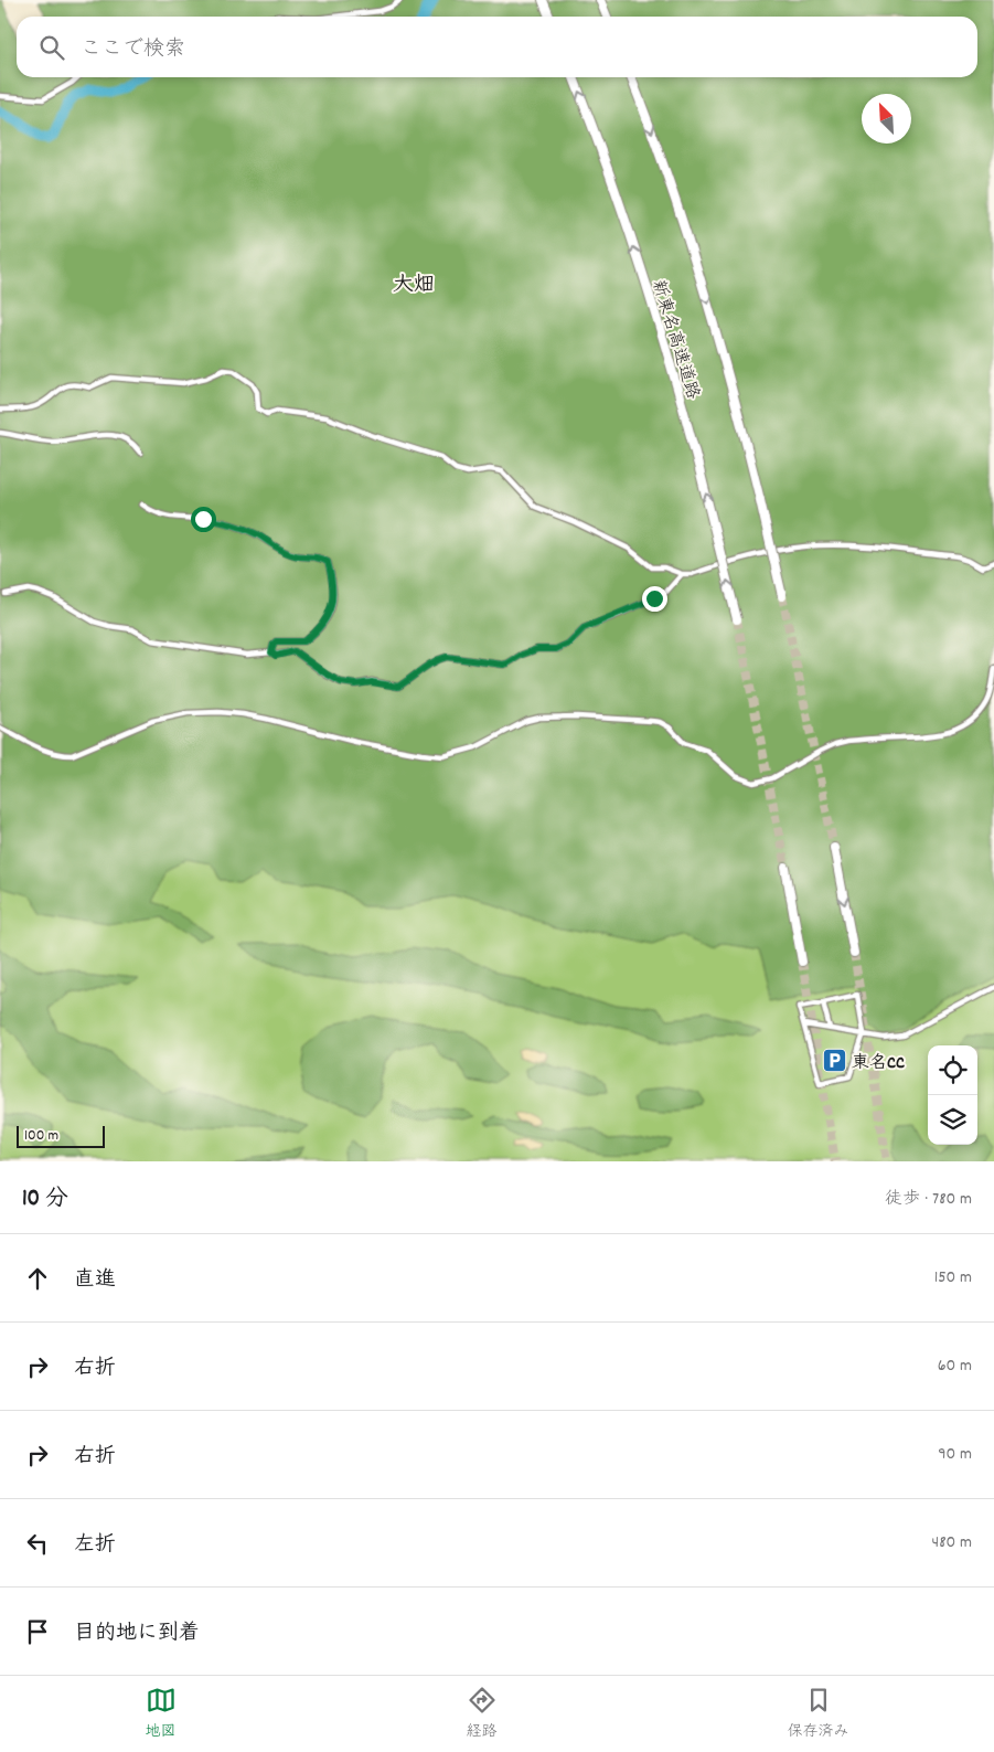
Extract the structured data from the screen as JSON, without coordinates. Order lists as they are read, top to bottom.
{
  "streets": {
    "highway": ["新東名高速道路"]
  },
  "districts": ["大畑"],
  "places": {
    "parking": ["東名CC"]
  },
  "scale_bar": "100 m",
  "north": "top left",
  "page": {
    "search": "ここで検索",
    "scale": "100 m",
    "heading": ["10 分", "徒歩 · 780 m"],
    "list": [
      ["直進", "150 m"],
      ["右折", "60 m"],
      ["右折", "90 m"],
      ["左折", "480 m"],
      "目的地に到着"
    ],
    "nav": ["地図", "経路", "保存済み"]
  }
}
